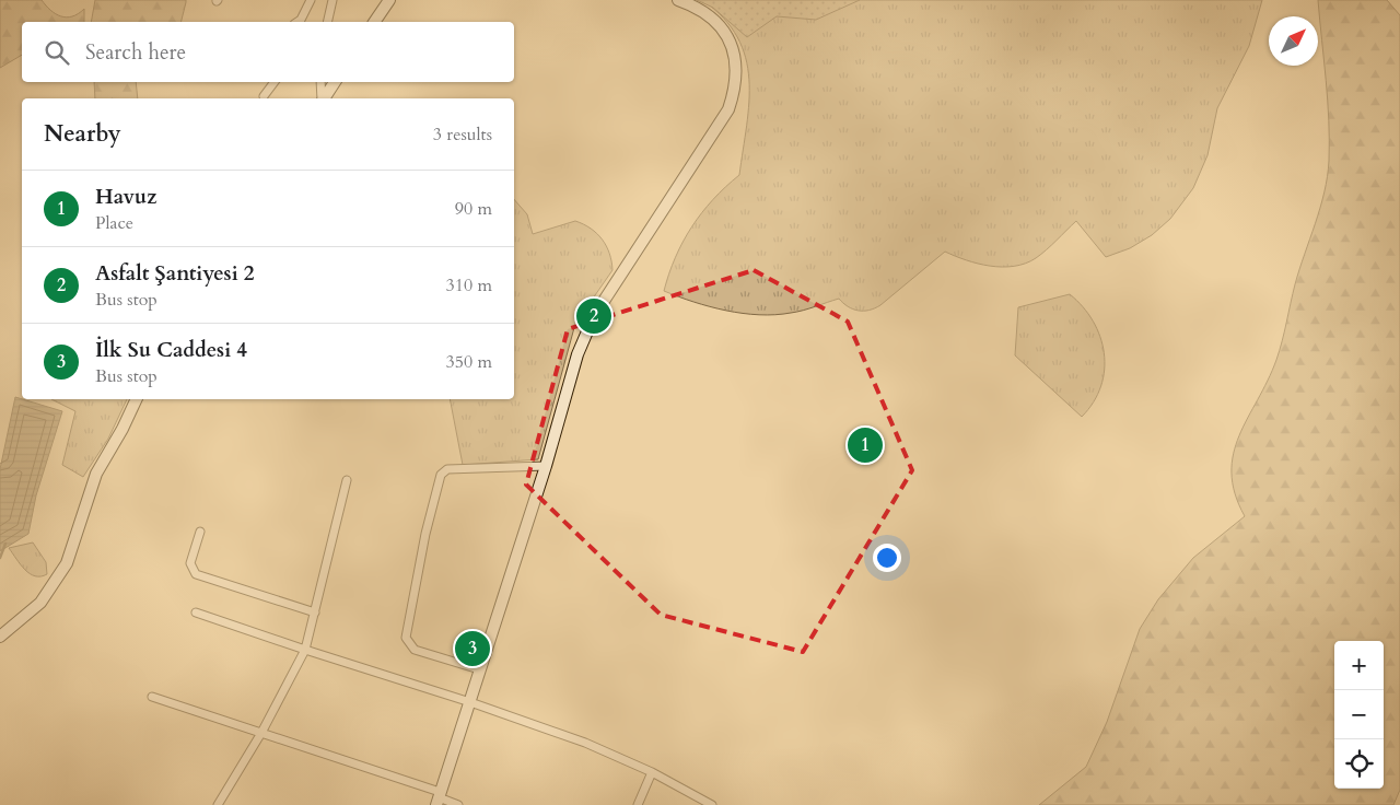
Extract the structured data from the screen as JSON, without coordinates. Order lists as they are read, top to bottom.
{
  "north": "top right",
  "page": {
    "search": "Search here",
    "heading": ["Nearby", "3 results"],
    "list": [
      {
        "mark": "1",
        "name": "Havuz",
        "note": "Place",
        "value": "90 m"
      },
      {
        "mark": "2",
        "name": "Asfalt Şantiyesi 2",
        "note": "Bus stop",
        "value": "310 m"
      },
      {
        "mark": "3",
        "name": "İlk Su Caddesi 4",
        "note": "Bus stop",
        "value": "350 m"
      }
    ],
    "pins": ["2", "1", "3"],
    "map_buttons": ["+", "−"]
  }
}
